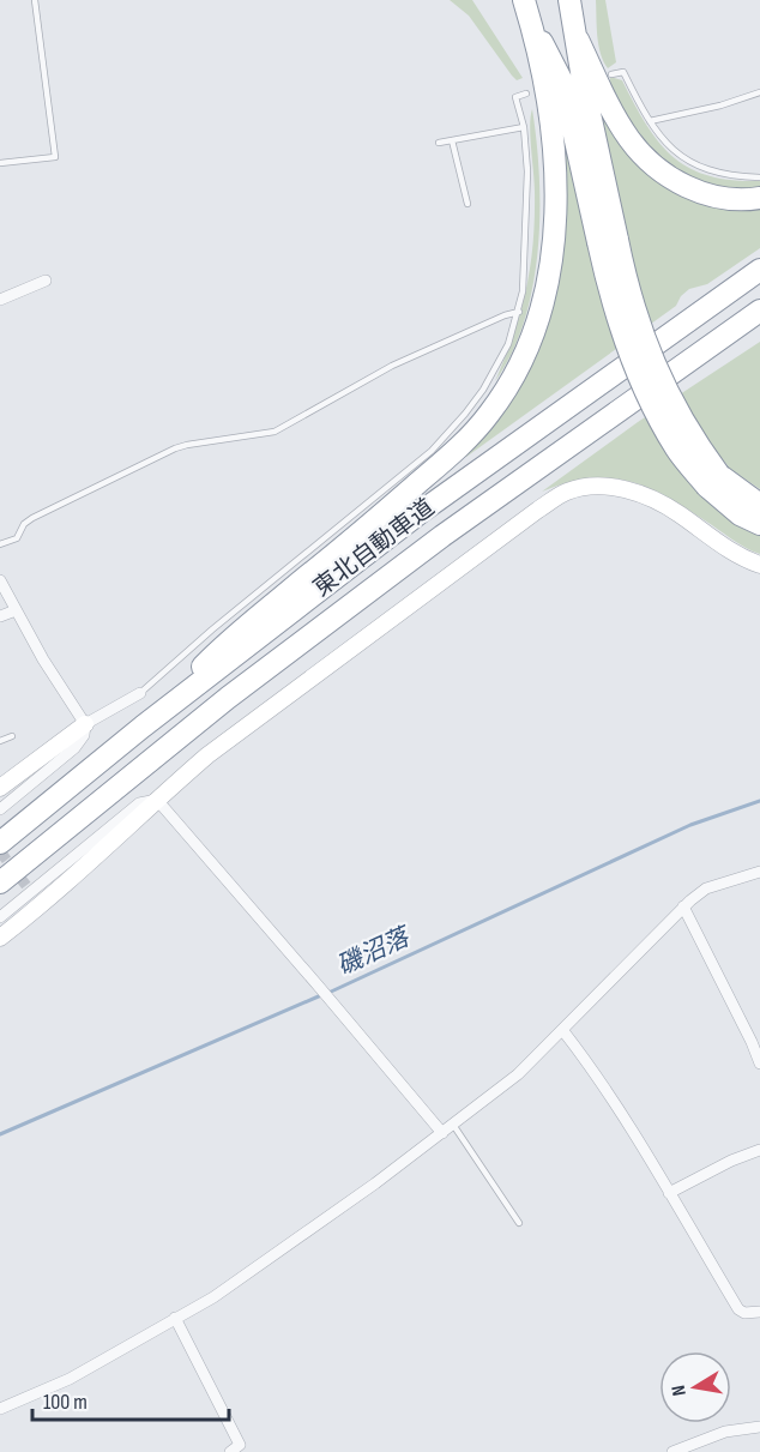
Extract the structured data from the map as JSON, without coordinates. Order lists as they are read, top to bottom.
{
  "streets": {
    "highway": ["東北自動車道"]
  },
  "water": ["磯沼落"],
  "scale_bar": "100 m",
  "north": "left"
}
